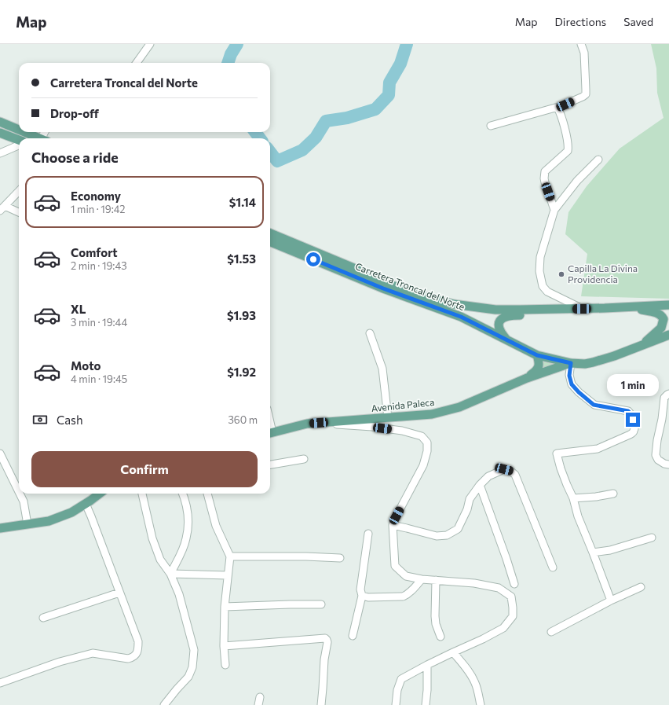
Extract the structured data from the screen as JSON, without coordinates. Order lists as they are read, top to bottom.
{
  "streets": {
    "main road": ["Carretera Troncal del Norte", "Avenida Paleca"]
  },
  "crossings": [
    ["Carretera Troncal del Norte", "Avenida Paleca"]
  ],
  "places": ["Capilla La Divina Providencia"],
  "page": {
    "header": "Map",
    "nav": ["Map", "Directions", "Saved"],
    "banner": ["Carretera Troncal del Norte", "Drop-off"],
    "heading": "Choose a ride",
    "list": [
      {
        "name": "Economy",
        "note": "1 min · 19:42",
        "value": "$1.14"
      },
      {
        "name": "Comfort",
        "note": "2 min · 19:43",
        "value": "$1.53"
      },
      {
        "name": "XL",
        "note": "3 min · 19:44",
        "value": "$1.93"
      },
      {
        "name": "Moto",
        "note": "4 min · 19:45",
        "value": "$1.92"
      }
    ],
    "bubble": "1 min",
    "pay": ["Cash", "360 m"],
    "buttons": "Confirm"
  }
}
